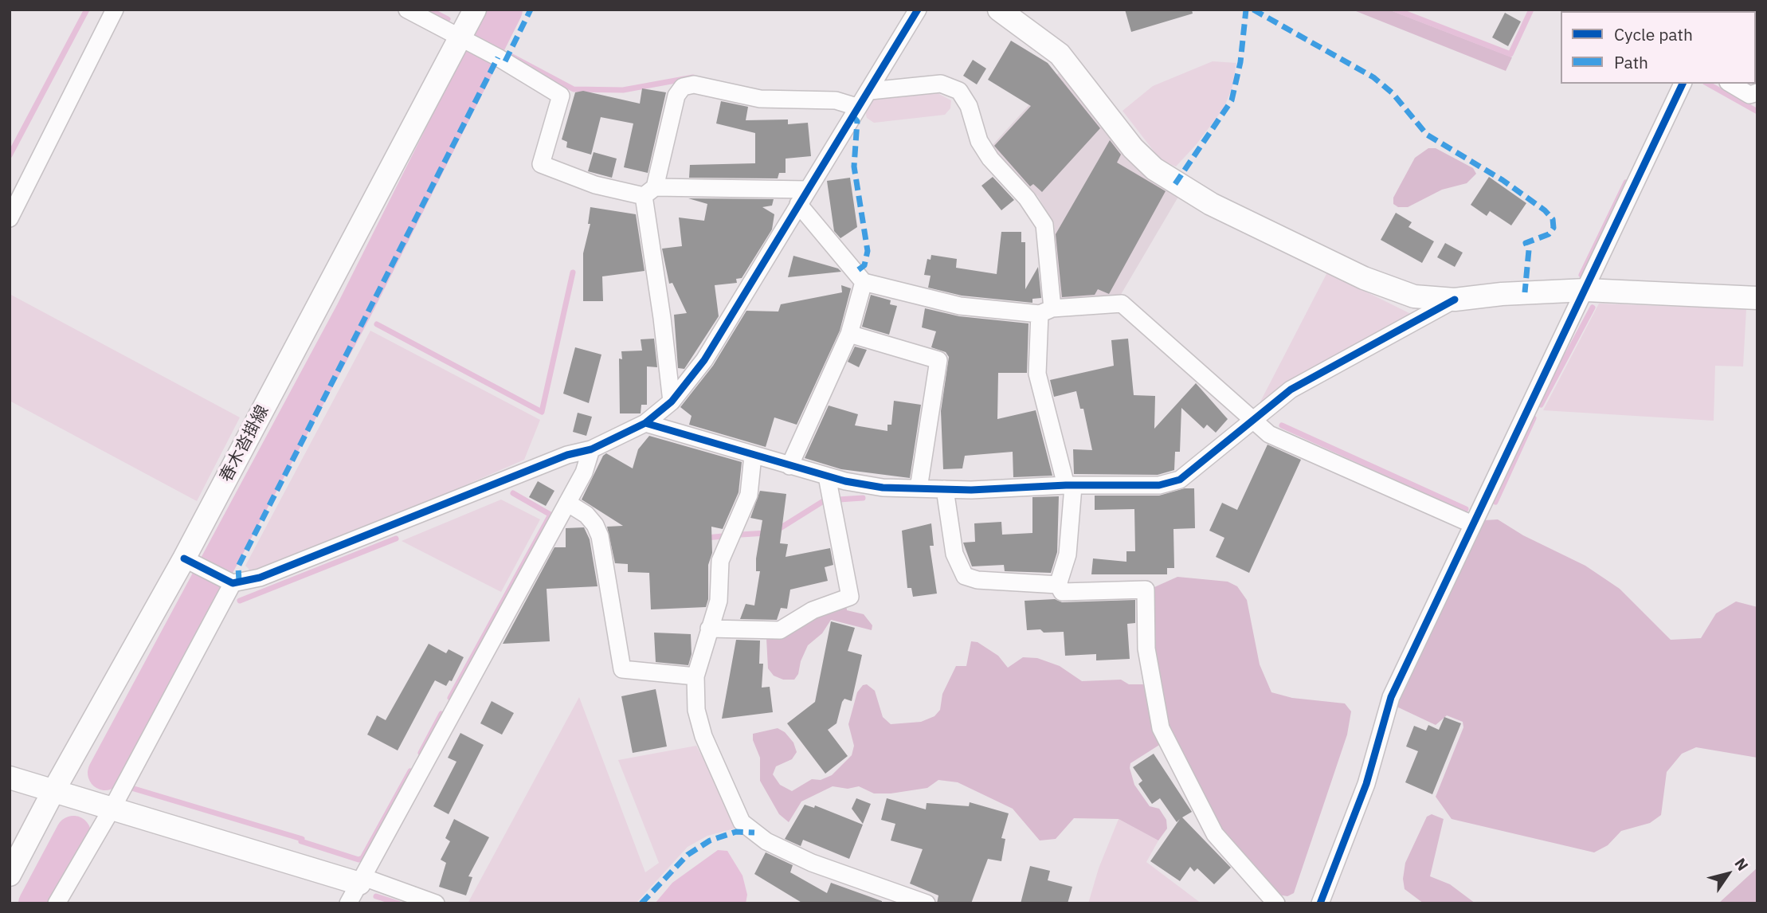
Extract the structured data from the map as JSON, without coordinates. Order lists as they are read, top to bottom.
{
  "streets": {
    "street": ["春木沓掛線"]
  },
  "legend": ["Cycle path", "Path"],
  "north": "top right"
}
